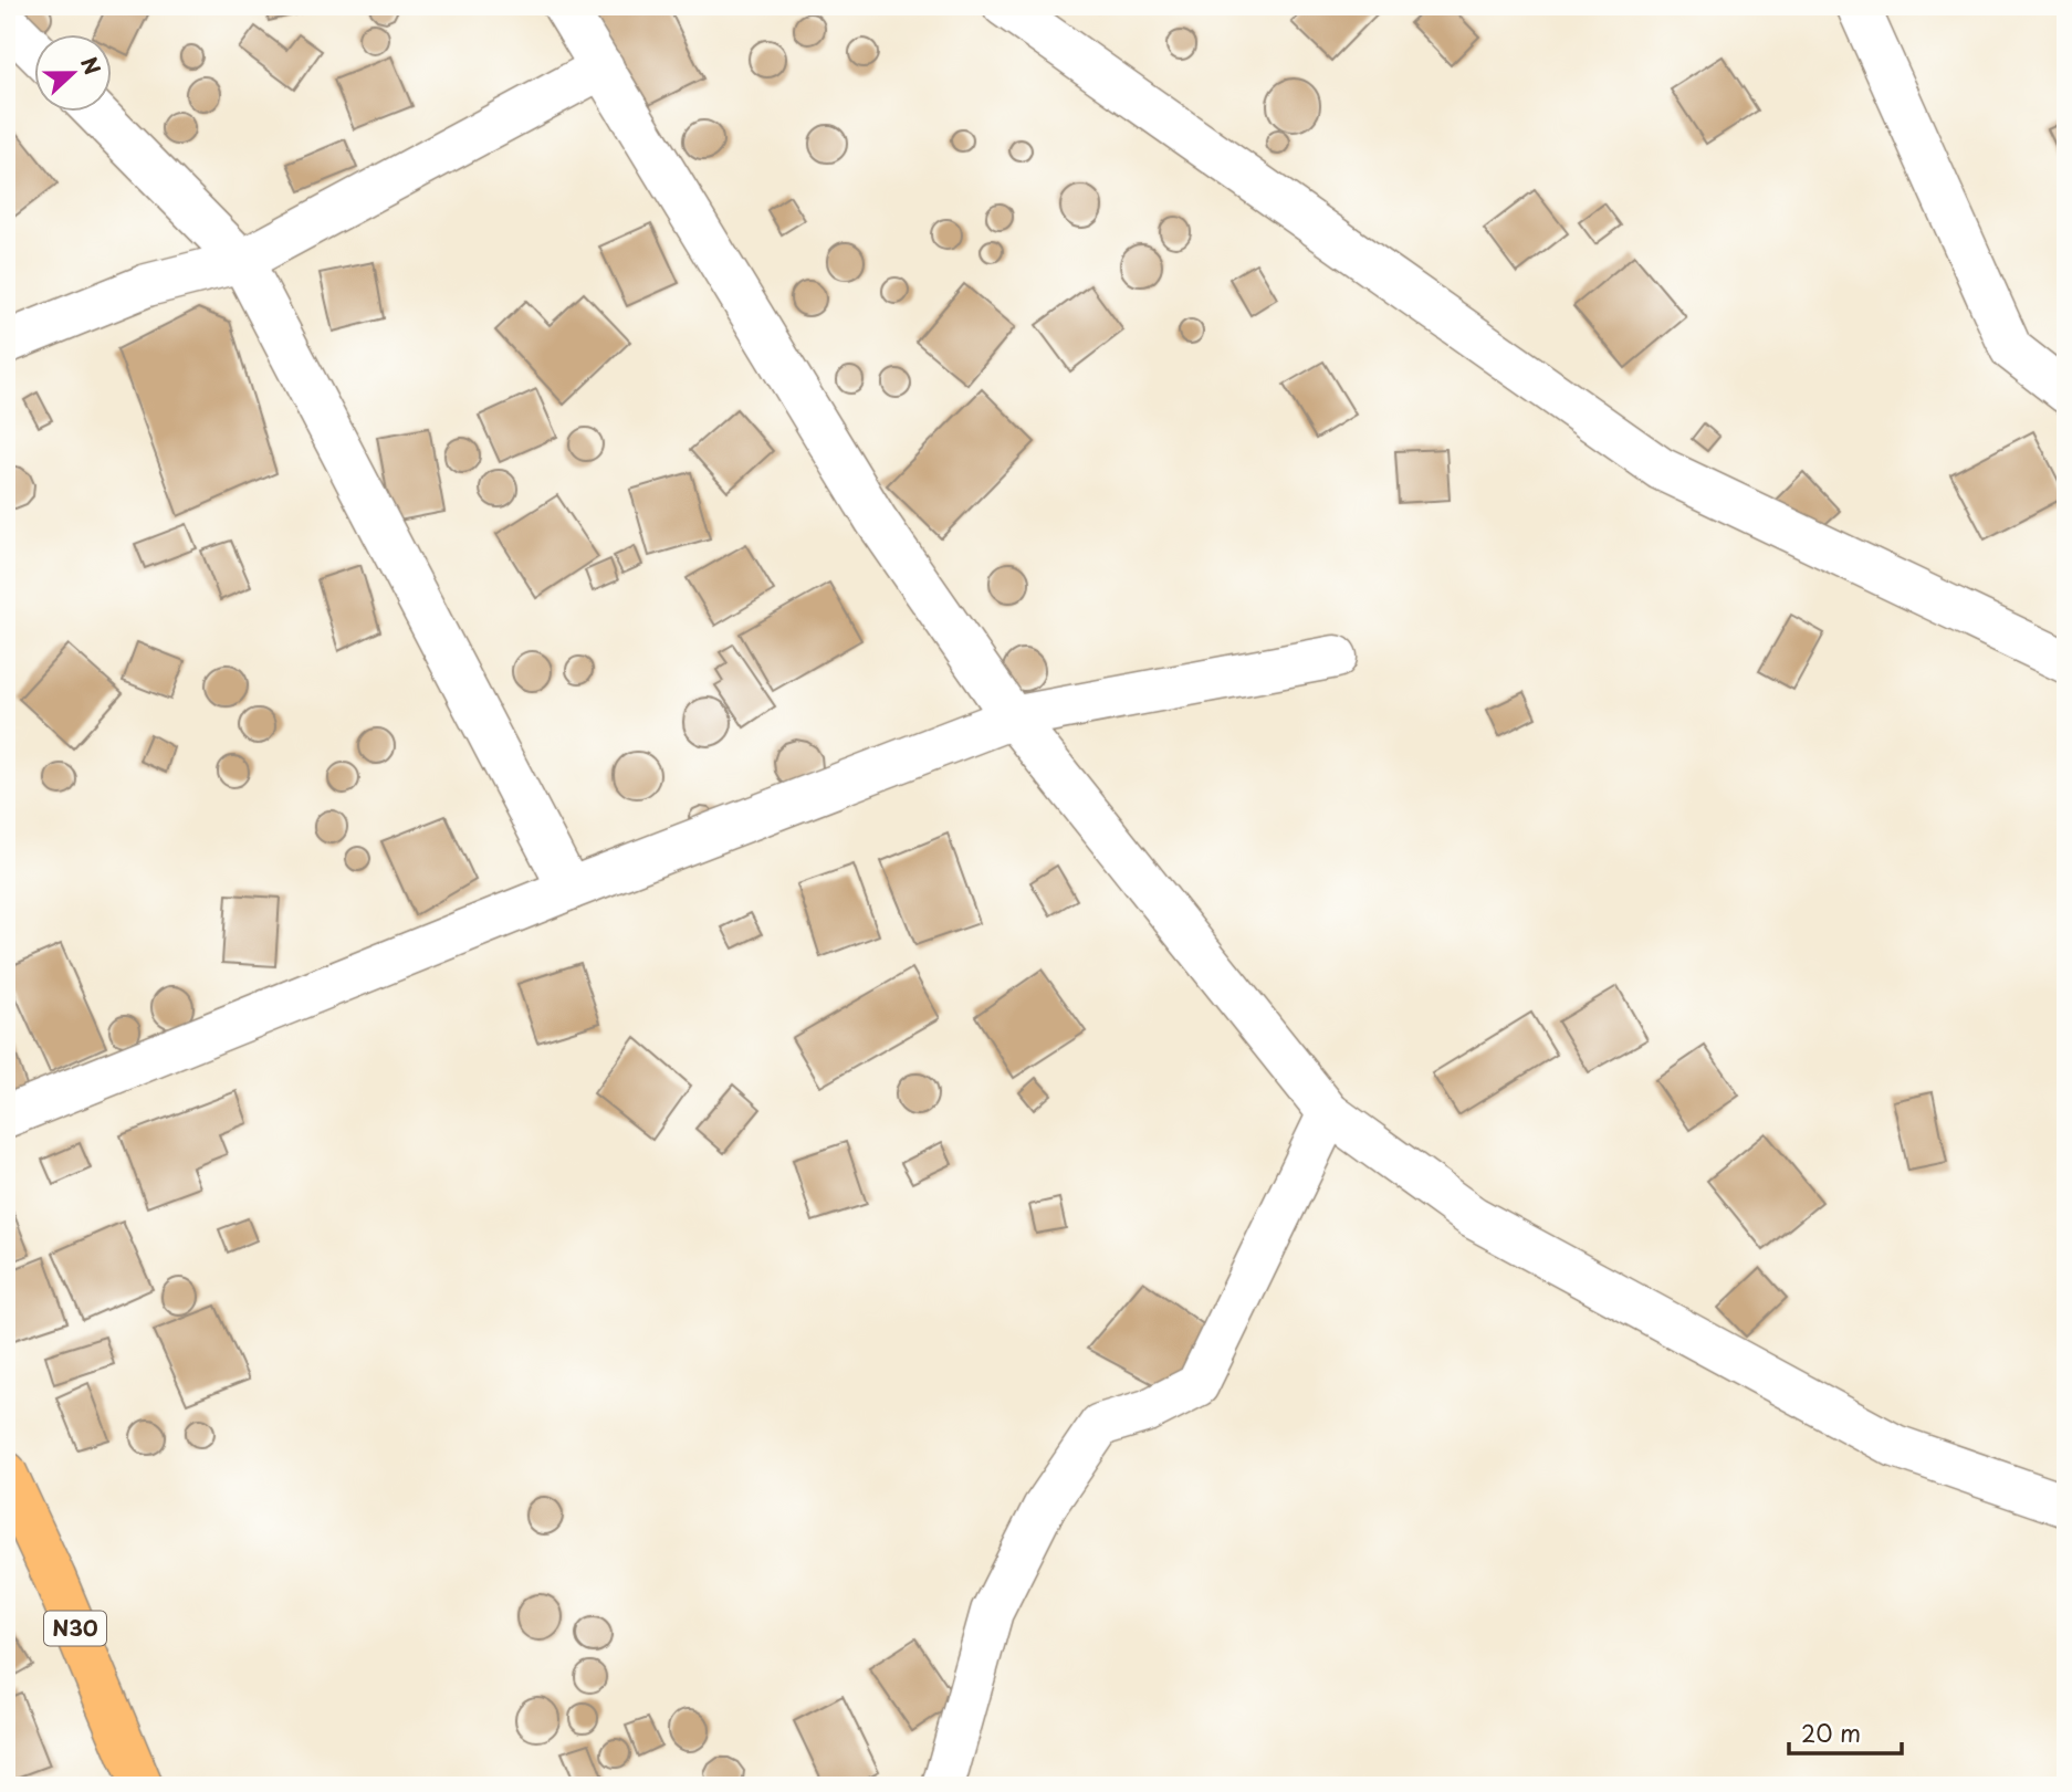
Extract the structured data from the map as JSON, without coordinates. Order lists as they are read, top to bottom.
{
  "streets": {
    "main road": ["N30"]
  },
  "scale_bar": "20 m",
  "north": "right"
}
